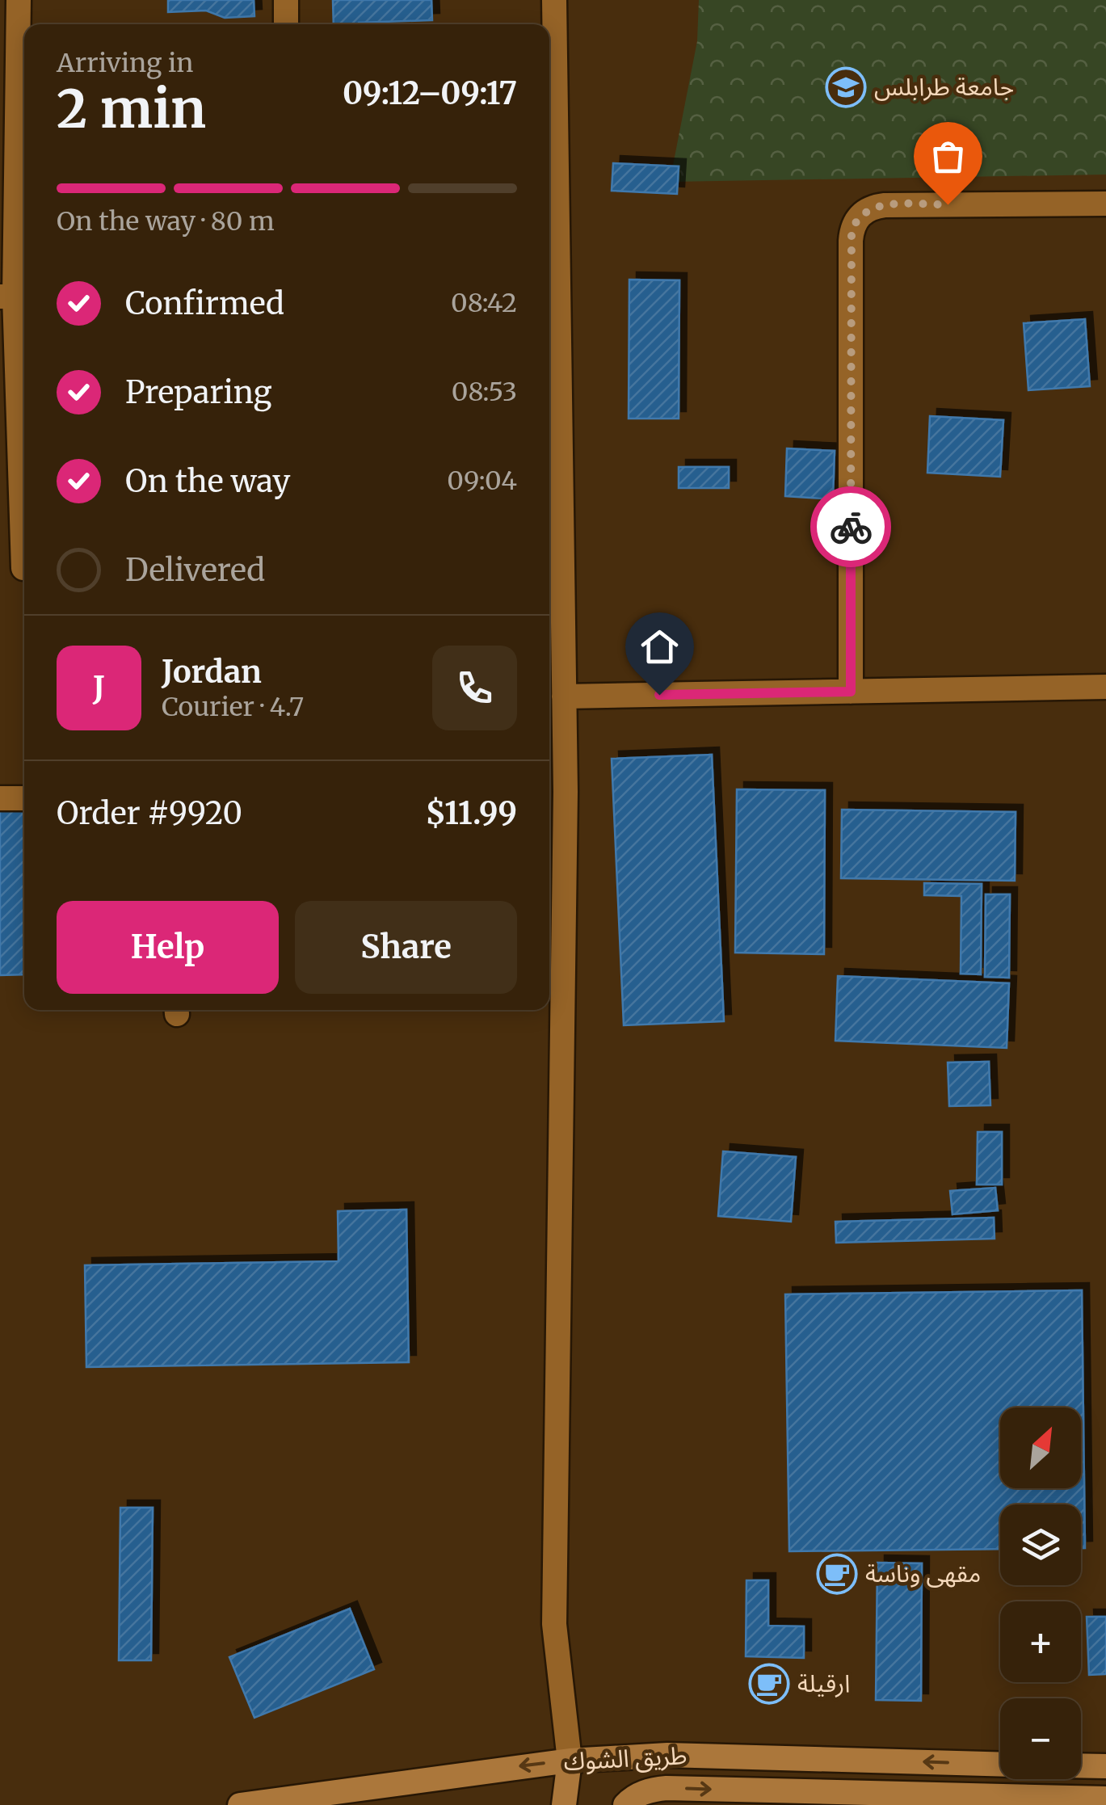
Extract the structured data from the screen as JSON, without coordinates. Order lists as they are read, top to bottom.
{
  "streets": {
    "main road": ["طريق الشوك"]
  },
  "places": {
    "school or university": ["جامعة طرابلس"],
    "cafe": ["مقهى وناسة", "ارقيلة"]
  },
  "north": "top right",
  "page": {
    "heading": ["2 min", "Arriving in", "09:12–09:17"],
    "panel": [
      "Jordan",
      "Courier · 4.7",
      "Order #9920",
      "$11.99"
    ],
    "bar": "On the way · 80 m",
    "list": [
      ["Confirmed", "08:42"],
      ["Preparing", "08:53"],
      ["On the way", "09:04"],
      "Delivered"
    ],
    "round": "J",
    "buttons": ["Help", "Share"],
    "map_buttons": ["+", "−"]
  }
}
